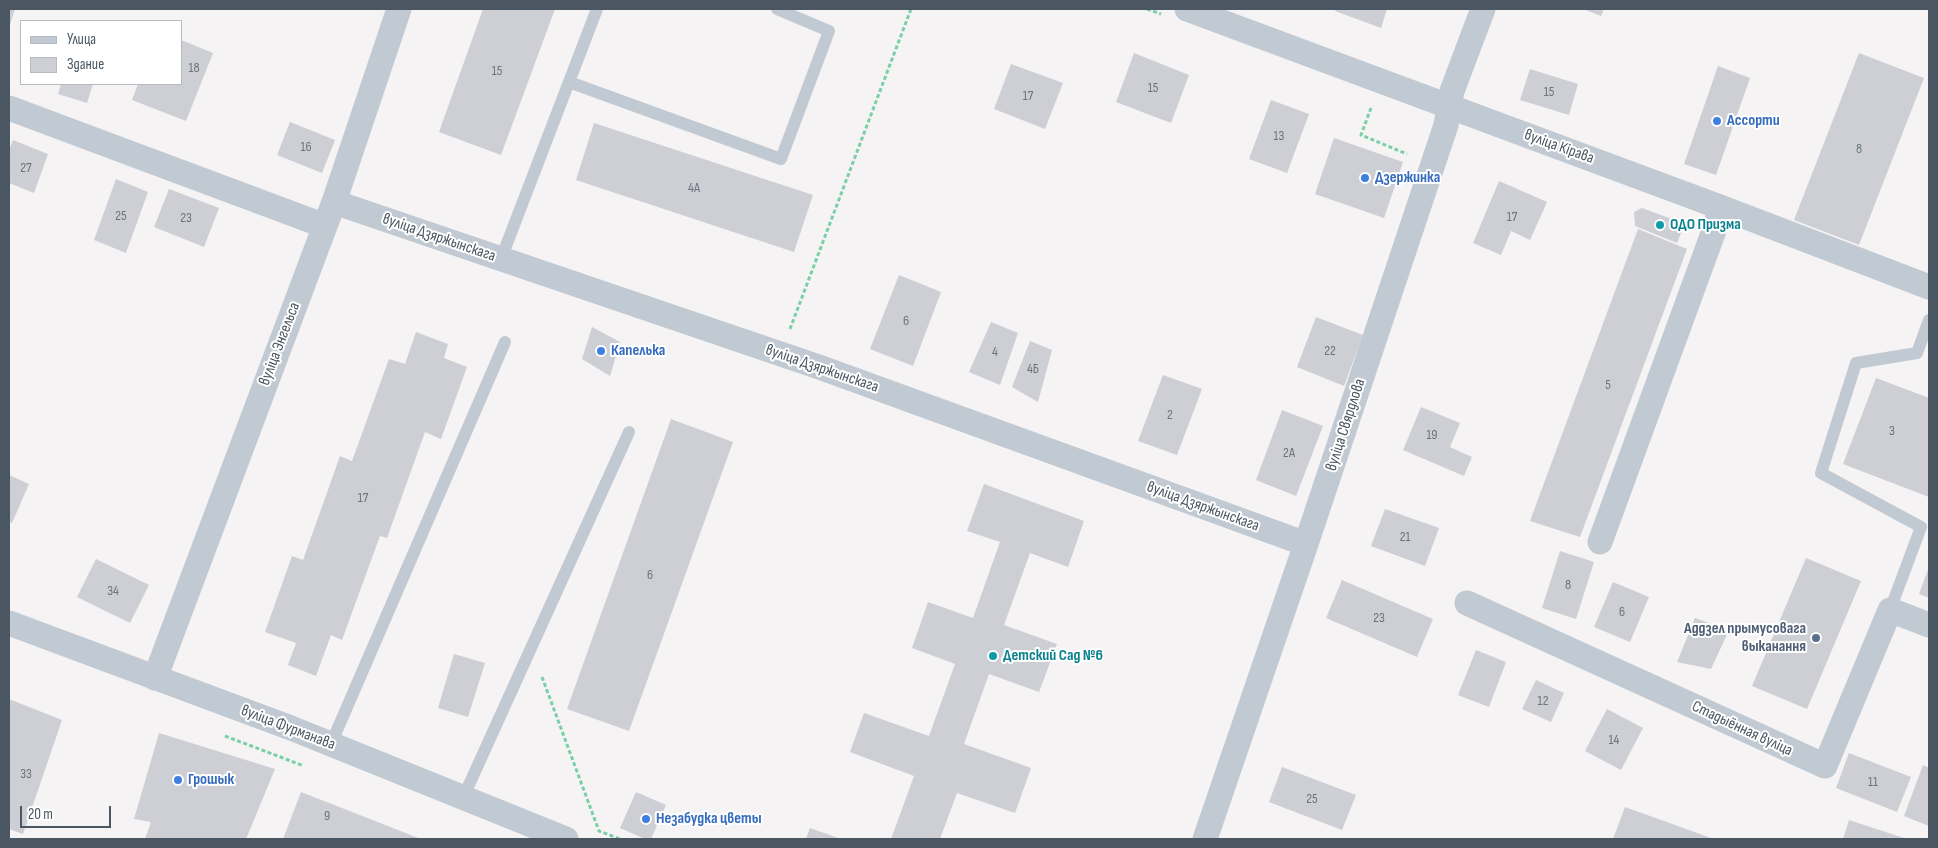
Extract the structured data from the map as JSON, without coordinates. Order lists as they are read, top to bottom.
{
  "streets": {
    "street": [
      "вуліца Кірава",
      "вуліца Дзяржынскага",
      "вуліца Энгельса",
      "вуліца Свярдлова",
      "вуліца Фурманава",
      "Стадыённая вуліца"
    ]
  },
  "crossings": [
    ["вуліца Кірава", "вуліца Свярдлова"],
    ["вуліца Дзяржынскага", "вуліца Энгельса"],
    ["вуліца Дзяржынскага", "вуліца Свярдлова"],
    ["вуліца Энгельса", "вуліца Фурманава"]
  ],
  "places": [
    "Ассорти",
    "Дзержинка",
    "ОДО Призма",
    "Капелька",
    "Аддзел прымусовага выканання",
    "Детский Сад №6",
    "Грошык",
    "Незабудка цветы"
  ],
  "house_numbers": [
    "18",
    "15",
    "15",
    "15",
    "17",
    "13",
    "16",
    "8",
    "27",
    "4А",
    "25",
    "17",
    "23",
    "6",
    "22",
    "4",
    "4Б",
    "5",
    "2",
    "3",
    "19",
    "2А",
    "17",
    "21",
    "6",
    "8",
    "34",
    "6",
    "23",
    "12",
    "14",
    "33",
    "11",
    "25",
    "9"
  ],
  "legend": ["Улица", "Здание"],
  "scale_bar": "20 m"
}
